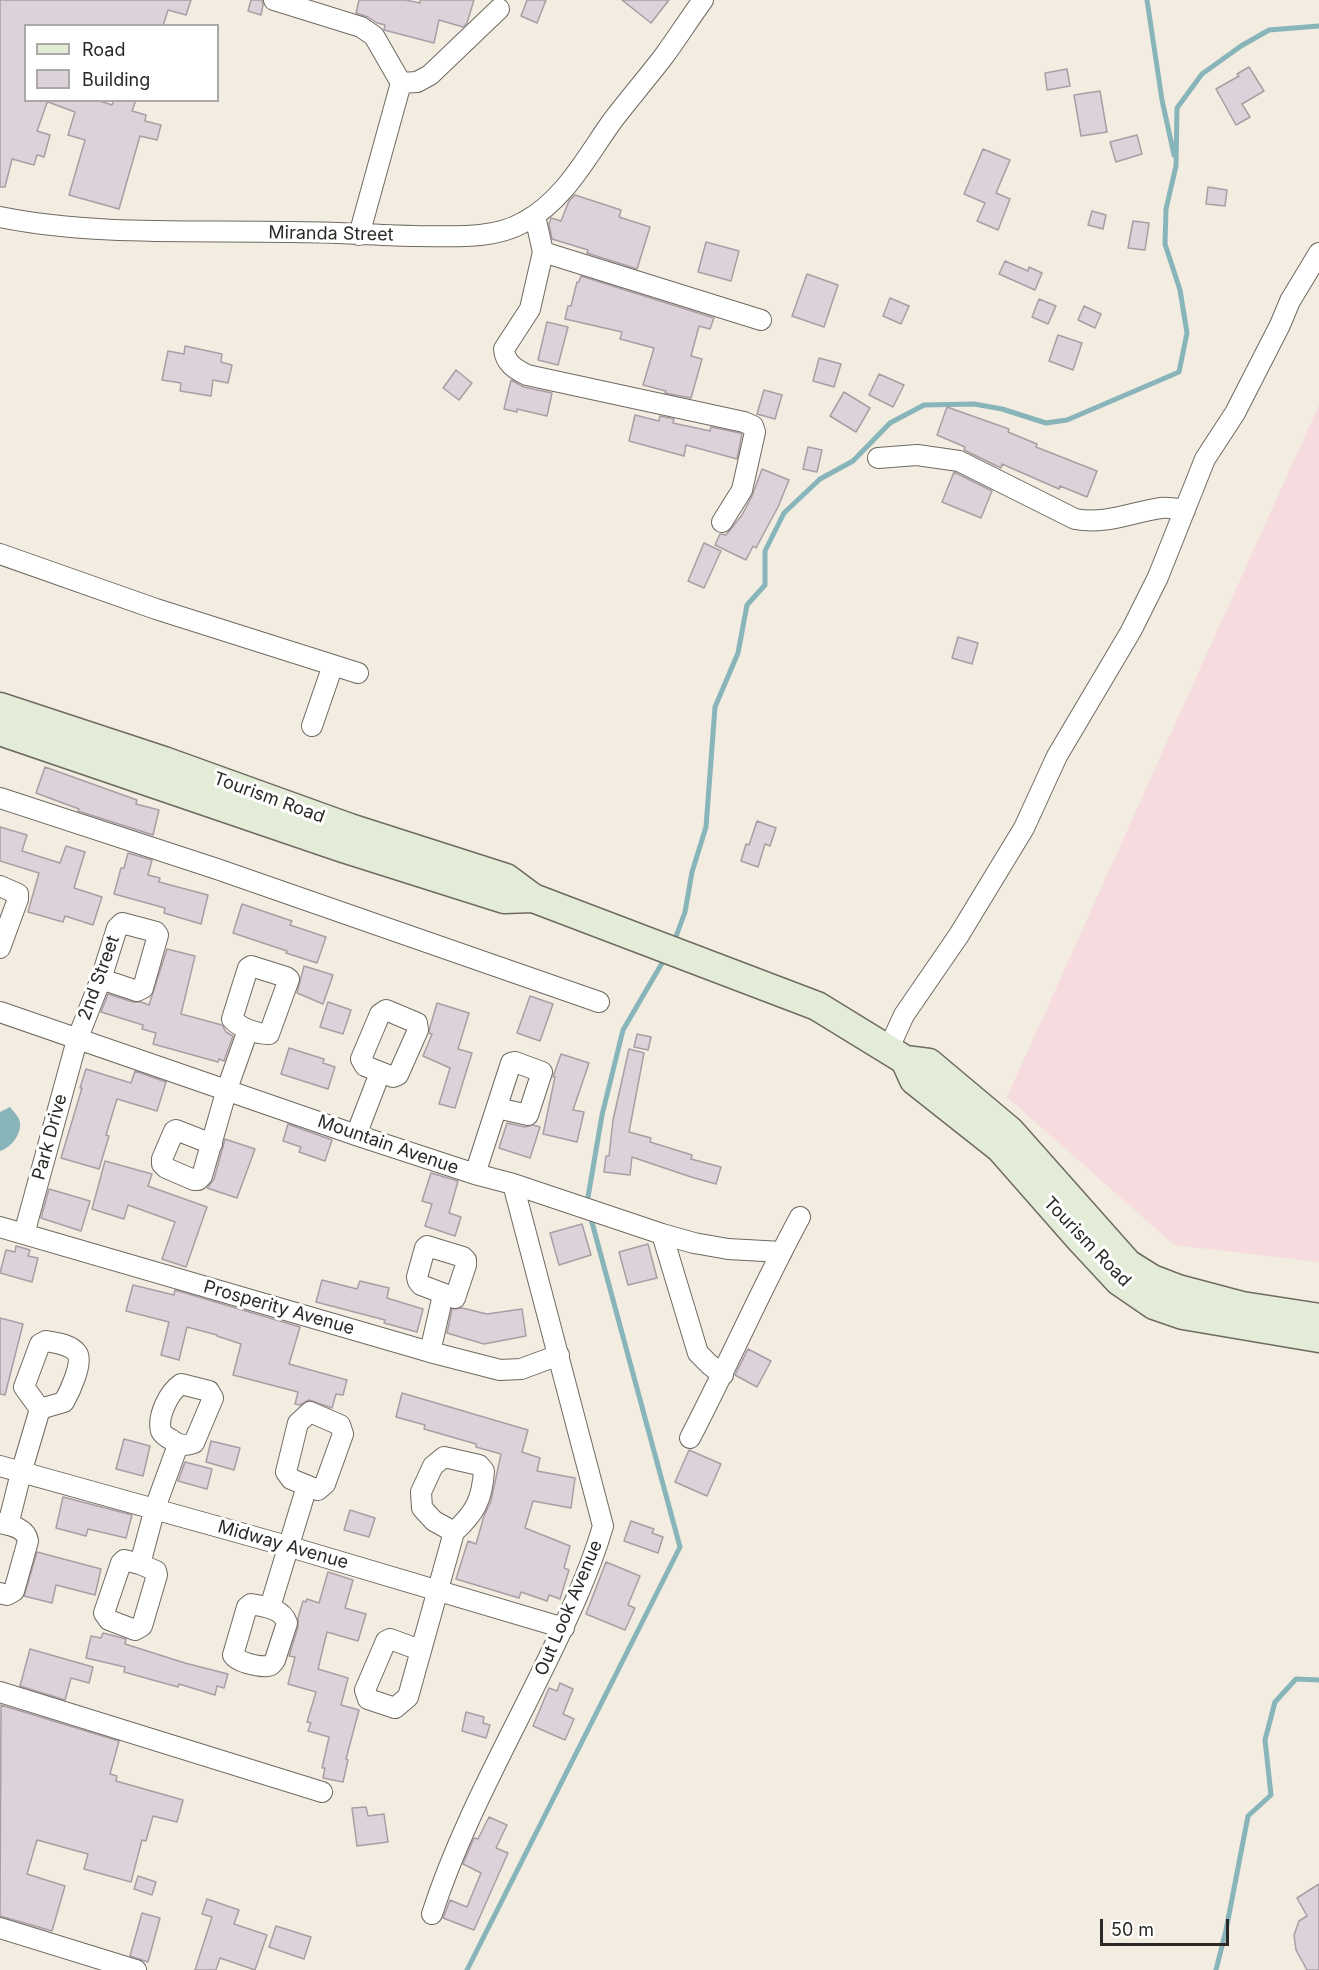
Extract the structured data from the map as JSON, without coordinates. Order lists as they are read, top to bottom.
{
  "streets": {
    "main road": ["Tourism Road"],
    "street": [
      "Miranda Street",
      "2nd Street",
      "Park Drive",
      "Mountain Avenue",
      "Prosperity Avenue",
      "Midway Avenue",
      "Out Look Avenue"
    ]
  },
  "crossings": [
    ["2nd Street", "Park Drive"],
    ["2nd Street", "Mountain Avenue"],
    ["Park Drive", "Mountain Avenue"],
    ["Park Drive", "Prosperity Avenue"],
    ["Mountain Avenue", "Out Look Avenue"],
    ["Prosperity Avenue", "Out Look Avenue"],
    ["Midway Avenue", "Out Look Avenue"]
  ],
  "legend": ["Road", "Building"],
  "scale_bar": "50 m"
}
